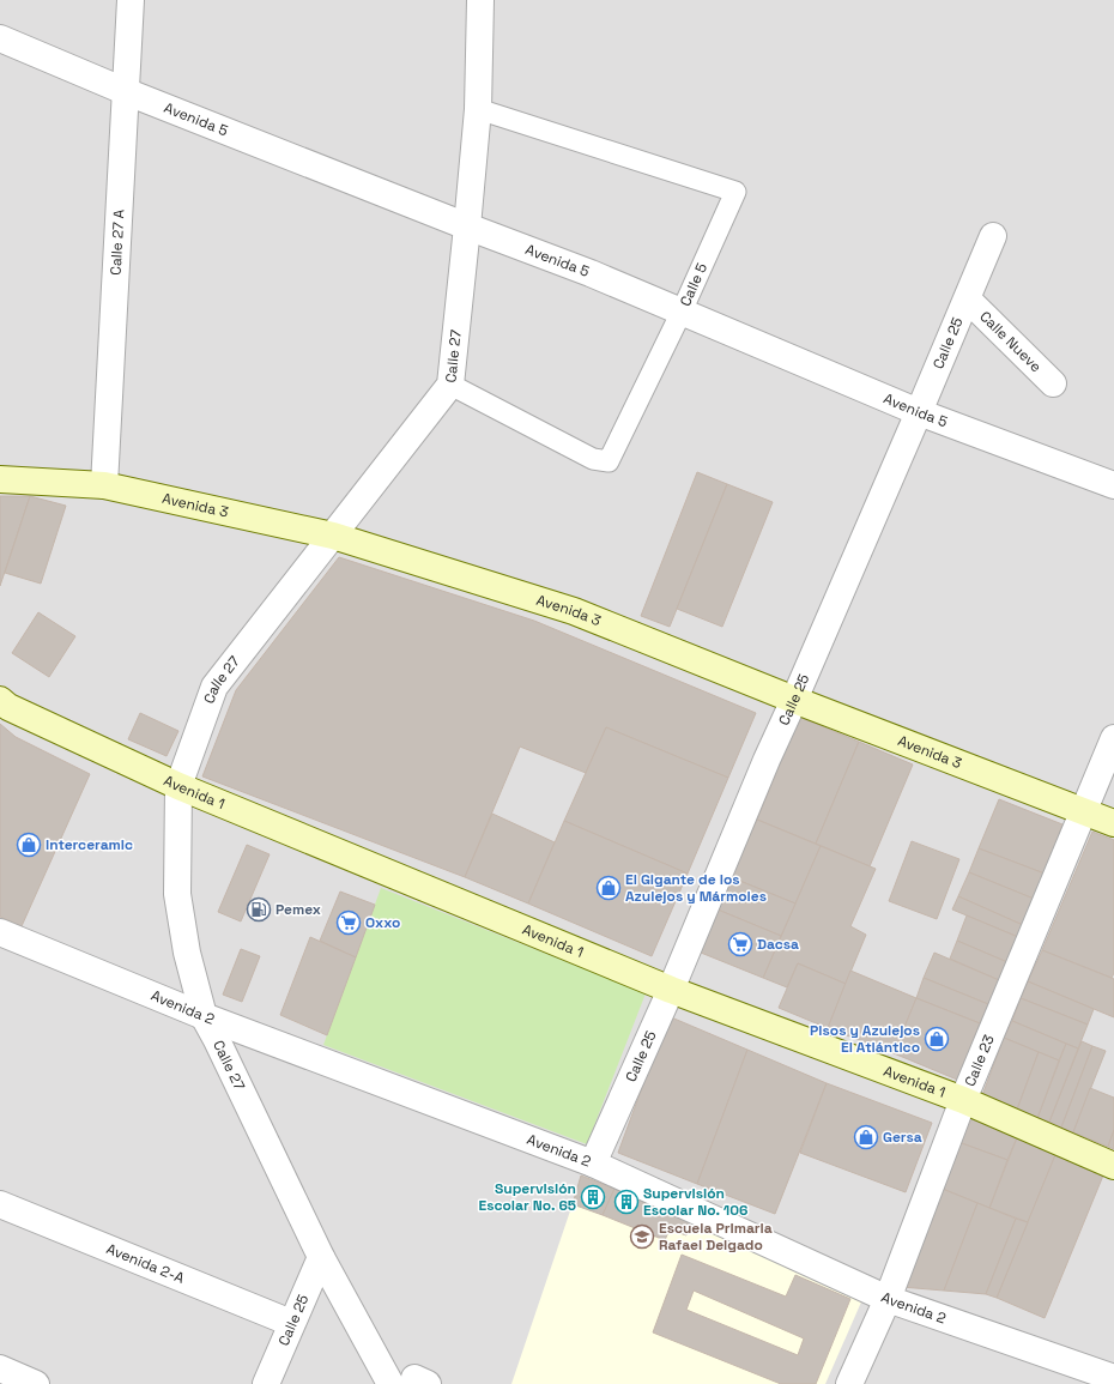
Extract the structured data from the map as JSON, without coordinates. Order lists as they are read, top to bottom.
{
  "streets": {
    "main road": ["Avenida 3", "Avenida 1"],
    "street": [
      "Avenida 5",
      "Calle 27 A",
      "Calle 5",
      "Calle Nueve",
      "Calle 25",
      "Calle 27",
      "Avenida 2",
      "Calle 23",
      "Avenida 2-A"
    ]
  },
  "crossings": [
    ["Avenida 5", "Calle 27 A"],
    ["Avenida 5", "Calle 5"],
    ["Avenida 5", "Calle 25"],
    ["Avenida 5", "Calle 27"],
    ["Calle 27 A", "Avenida 3"],
    ["Calle 5", "Calle 27"],
    ["Calle Nueve", "Calle 25"],
    ["Calle 25", "Calle 27"],
    ["Calle 25", "Avenida 3"],
    ["Calle 25", "Avenida 1"],
    ["Calle 25", "Avenida 2"],
    ["Calle 25", "Avenida 2-A"],
    ["Calle 27", "Avenida 3"],
    ["Calle 27", "Avenida 1"],
    ["Calle 27", "Avenida 2"],
    ["Avenida 3", "Calle 23"],
    ["Avenida 1", "Calle 23"],
    ["Avenida 2", "Calle 23"]
  ],
  "places": {
    "shop": [
      "Interceramic",
      "El Gigante de los Azulejos y Mármoles",
      "Pisos y Azulejos El Atlántico",
      "Gersa"
    ],
    "fuel station": ["Pemex"],
    "supermarket": ["Oxxo", "Dacsa"],
    "building": ["Supervisión Escolar No. 65", "Supervisión Escolar No. 106"],
    "school or university": ["Escuela Primaria Rafael Delgado"]
  }
}
